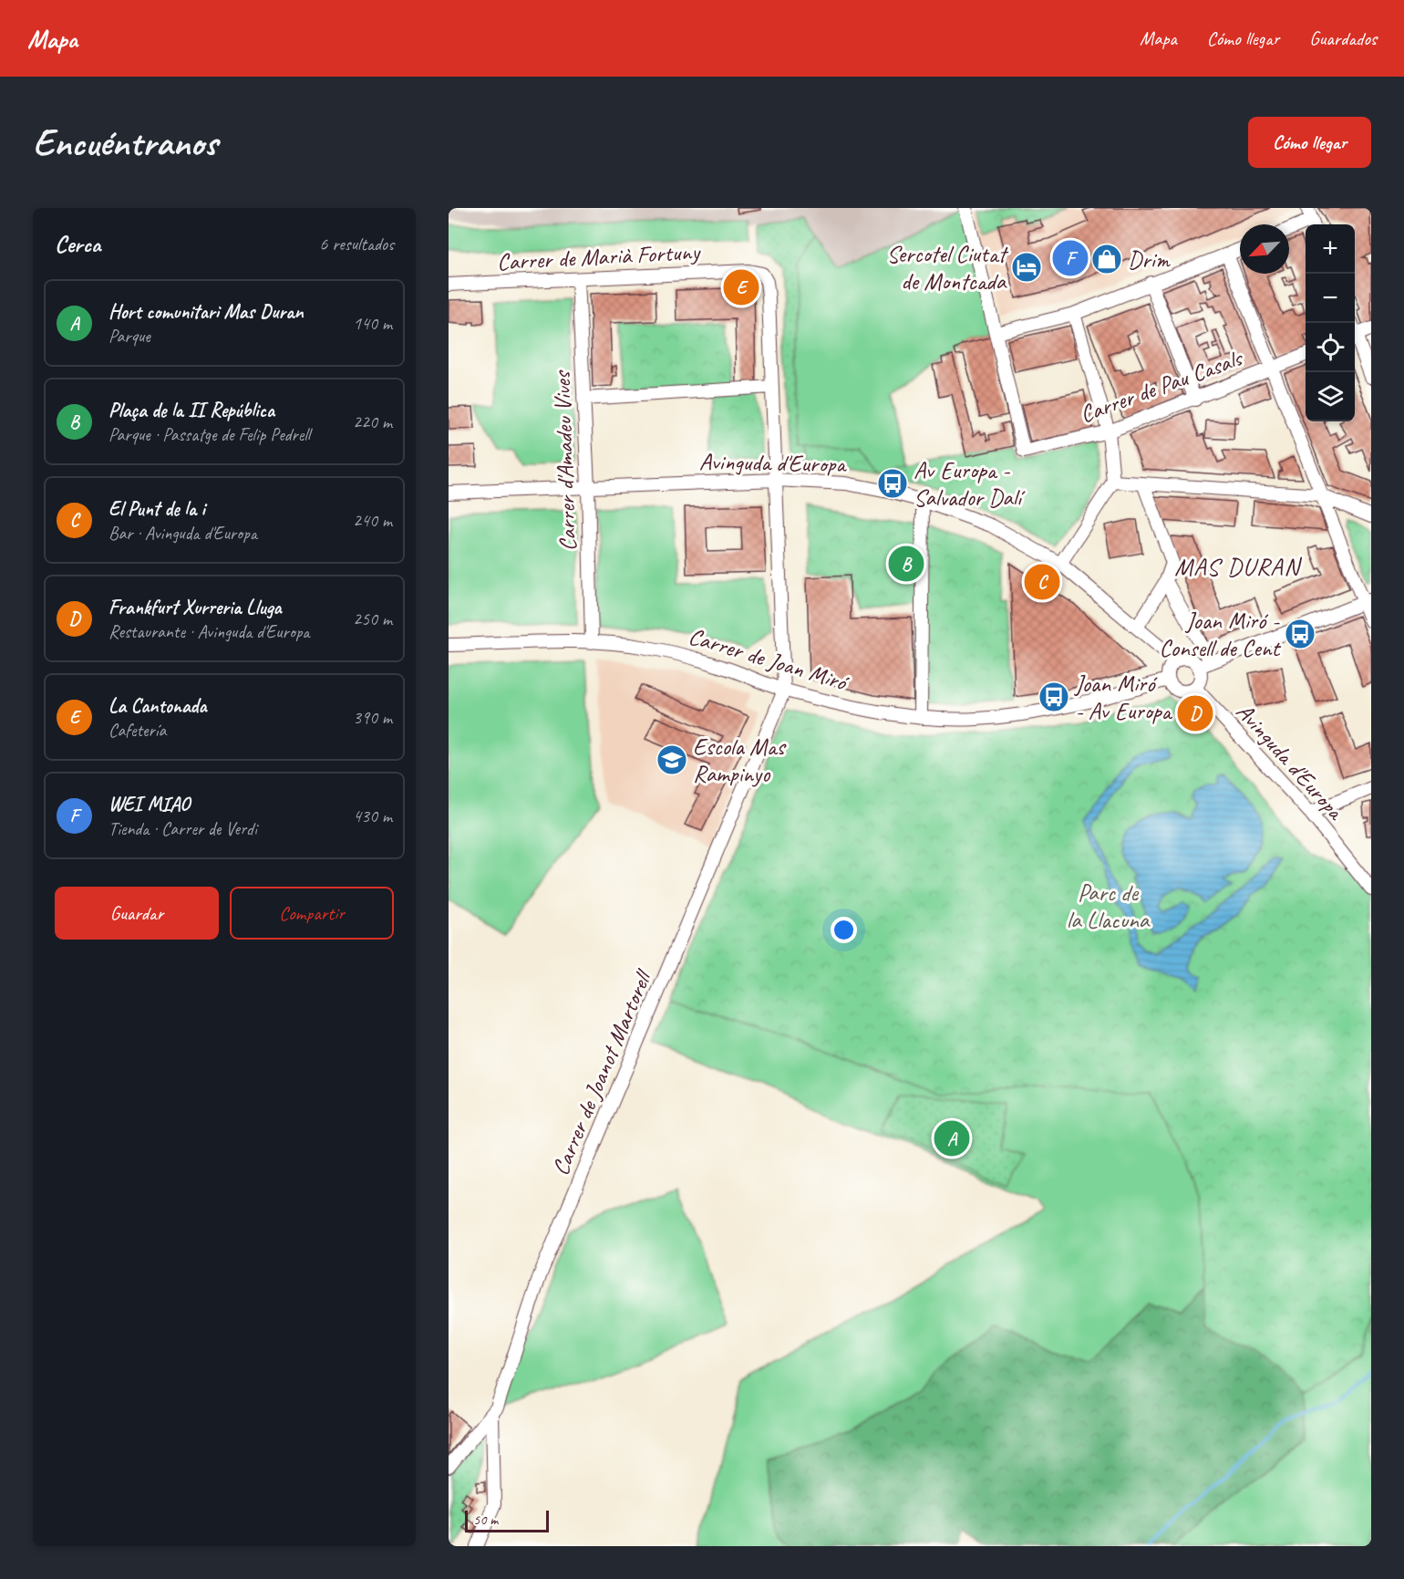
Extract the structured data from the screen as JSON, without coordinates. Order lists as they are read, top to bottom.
{
  "streets": {
    "street": [
      "Carrer de Marià Fortuny",
      "Carrer de Pau Casals",
      "Carrer d'Amadeu Vives",
      "Avinguda d'Europa",
      "Carrer de Joan Miró",
      "Carrer de Joanot Martorell"
    ]
  },
  "crossings": [
    ["Carrer de Marià Fortuny", "Carrer d'Amadeu Vives"],
    ["Carrer d'Amadeu Vives", "Avinguda d'Europa"],
    ["Carrer d'Amadeu Vives", "Carrer de Joan Miró"],
    ["Avinguda d'Europa", "Carrer de Joan Miró"],
    ["Carrer de Joan Miró", "Carrer de Joanot Martorell"]
  ],
  "districts": ["MAS DURAN"],
  "parks": ["Parc de la Llacuna"],
  "places": {
    "shop": ["Drim"],
    "hotel": ["Sercotel Ciutat de Montcada"],
    "bus stop": ["Av Europa - Salvador Dalí", "Joan Miró - Consell de Cent", "Joan Miró - Av Europa"],
    "school or university": ["Escola Mas Rampinyo"]
  },
  "scale_bar": "50 m",
  "north": "bottom left",
  "page": {
    "header": "Mapa",
    "nav": ["Mapa", "Cómo llegar", "Guardados"],
    "buttons": [
      "Cómo llegar",
      ["Guardar", "Compartir"]
    ],
    "title": "Encuéntranos",
    "heading": ["Cerca", "6 resultados"],
    "map_buttons": ["+", "−"],
    "pins": [
      "F",
      "E",
      "B",
      "C",
      "D",
      "A"
    ],
    "list": [
      {
        "mark": "A",
        "name": "Hort comunitari Mas Duran",
        "note": "Parque",
        "value": "140 m"
      },
      {
        "mark": "B",
        "name": "Plaça de la II República",
        "note": "Parque · Passatge de Felip Pedrell",
        "value": "220 m"
      },
      {
        "mark": "C",
        "name": "El Punt de la i",
        "note": "Bar · Avinguda d'Europa",
        "value": "240 m"
      },
      {
        "mark": "D",
        "name": "Frankfurt Xurreria Lluga",
        "note": "Restaurante · Avinguda d'Europa",
        "value": "250 m"
      },
      {
        "mark": "E",
        "name": "La Cantonada",
        "note": "Cafetería",
        "value": "390 m"
      },
      {
        "mark": "F",
        "name": "WEI MIAO",
        "note": "Tienda · Carrer de Verdi",
        "value": "430 m"
      }
    ],
    "scale": "50 m"
  }
}
